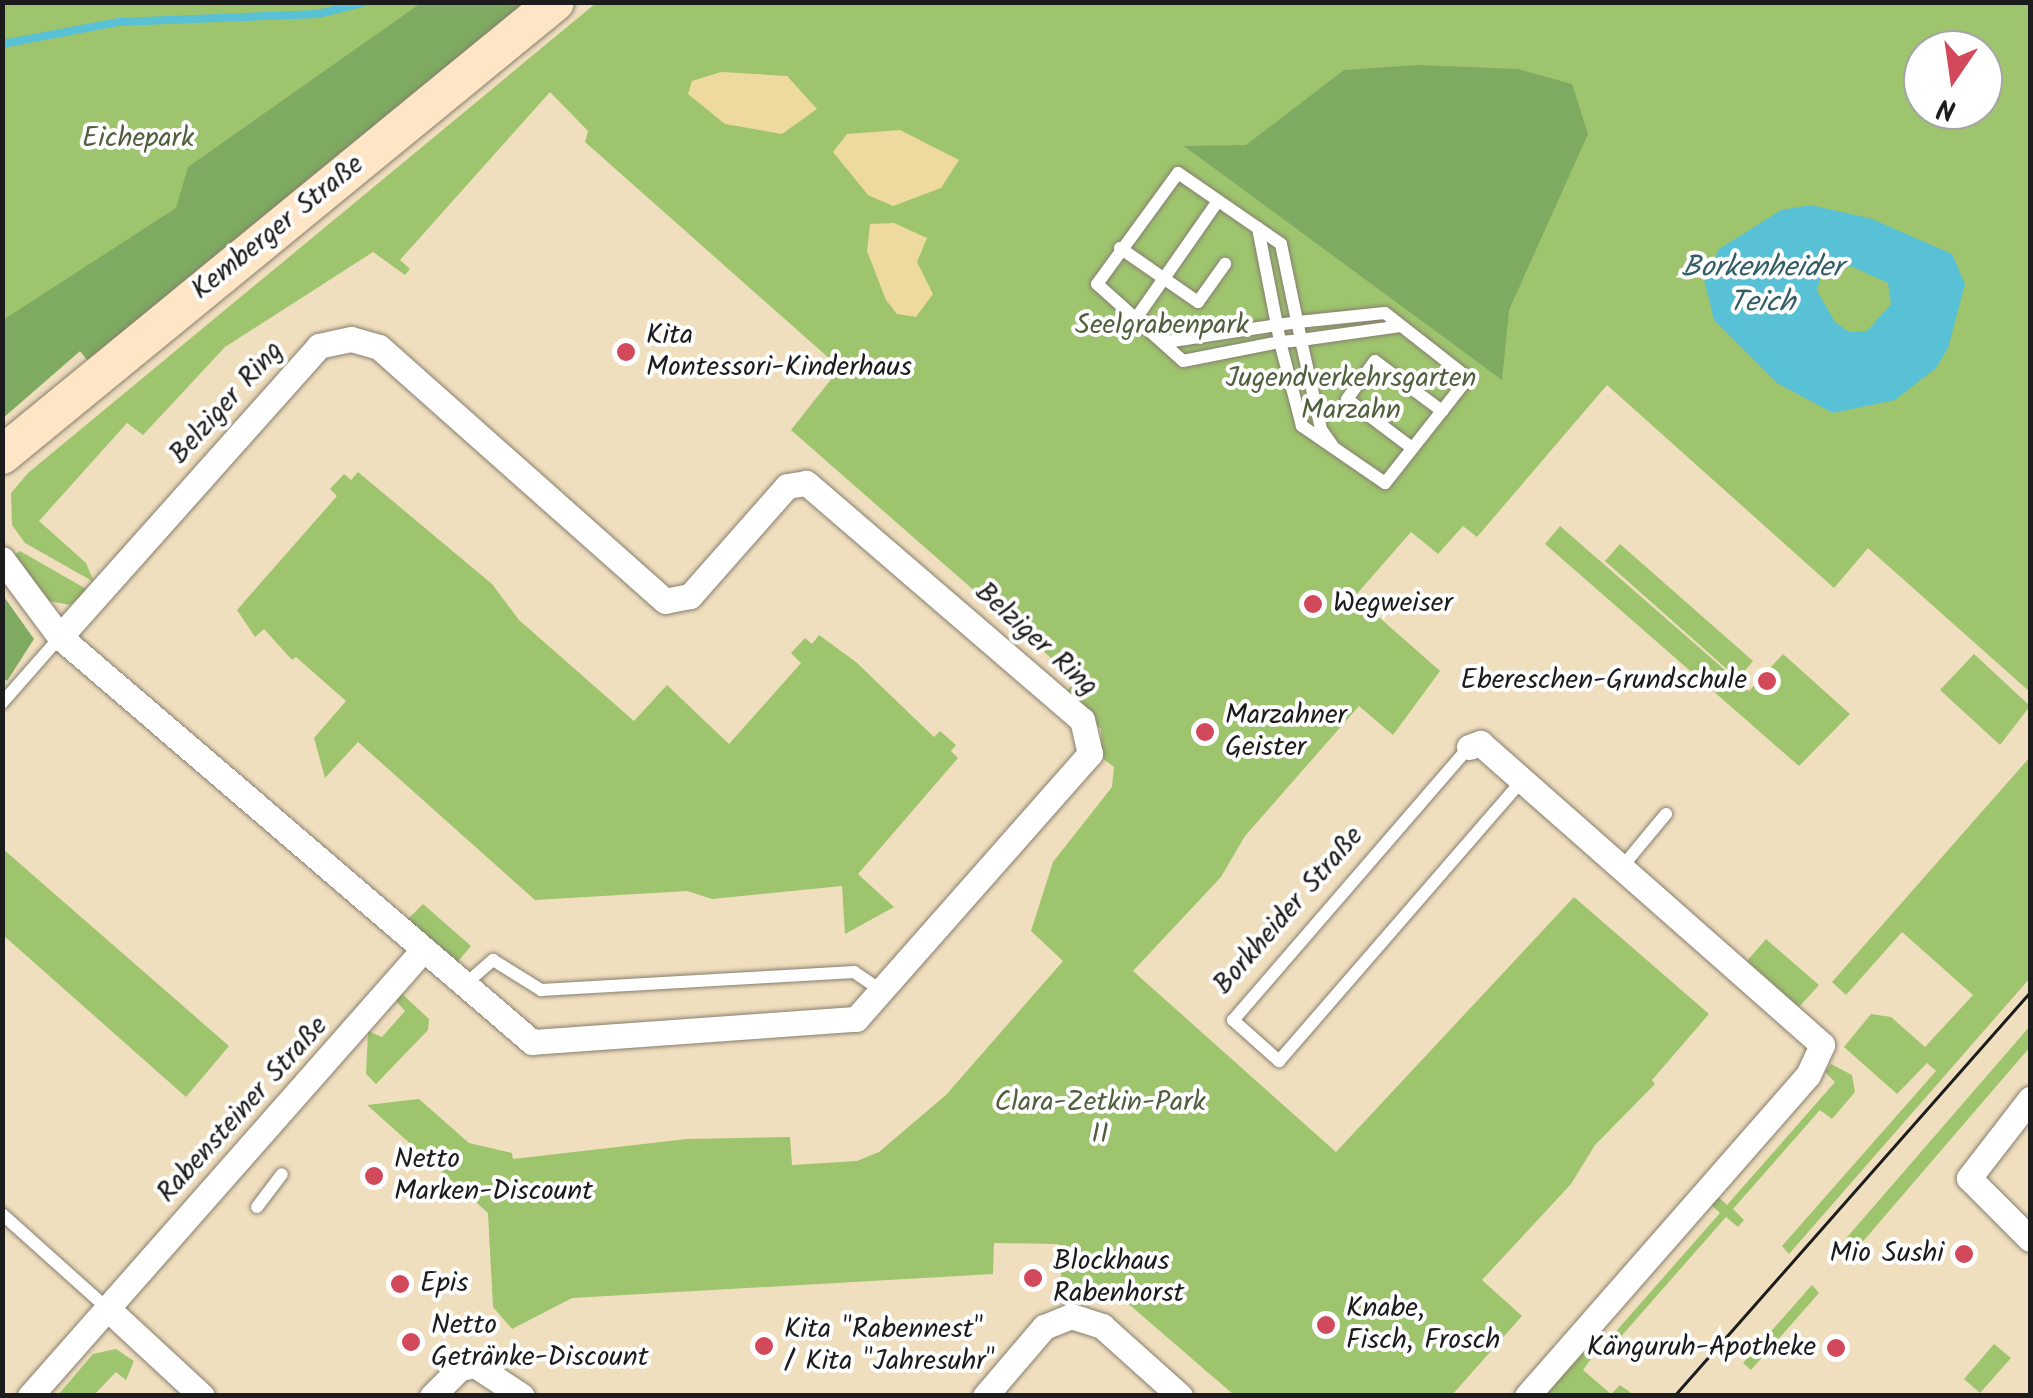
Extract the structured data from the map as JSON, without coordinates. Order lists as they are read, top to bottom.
{
  "streets": {
    "main road": ["Kemberger Straße"],
    "street": ["Belziger Ring", "Borkheider Straße", "Rabensteiner Straße"]
  },
  "crossings": [
    ["Belziger Ring", "Rabensteiner Straße"]
  ],
  "water": ["Borkenheider Teich"],
  "parks": [
    "Eichepark",
    "Seelgrabenpark",
    "Jugendverkehrsgarten Marzahn",
    "Clara-Zetkin-Park II"
  ],
  "places": [
    "Kita Montessori-Kinderhaus",
    "Wegweiser",
    "Ebereschen-Grundschule",
    "Marzahner Geister",
    "Netto Marken-Discount",
    "Mio Sushi",
    "Blockhaus Rabenhorst",
    "Epis",
    "Knabe, Fisch, Frosch",
    "Netto Getränke-Discount",
    "Kita \"Rabennest\" / Kita \"Jahresuhr\"",
    "Känguruh-Apotheke"
  ],
  "north": "bottom"
}
